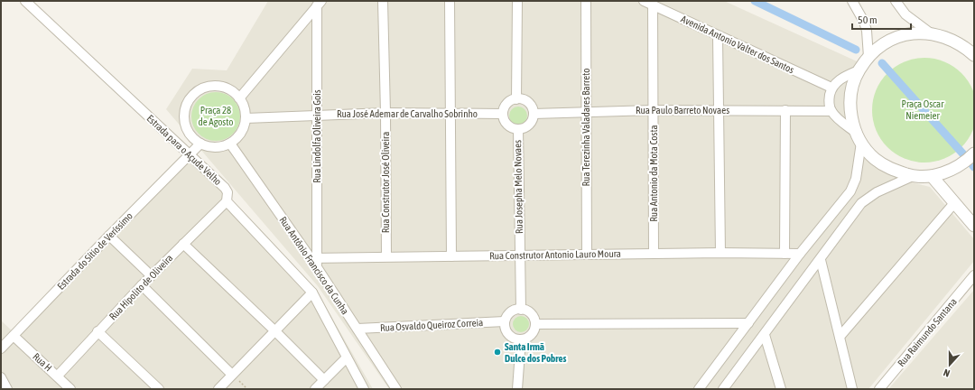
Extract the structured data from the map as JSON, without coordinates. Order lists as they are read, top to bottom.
{
  "streets": {
    "street": [
      "Avenida Antonio Valter dos Santos",
      "Rua Paulo Barreto Novaes",
      "Rua José Ademar de Carvalho Sobrinho",
      "Rua Terezinha Valadares Barreto",
      "Rua Lindolfa Oliveira Gois",
      "Estrada para o Açude Velho",
      "Rua Antonio da Mota Costa",
      "Rua Construtor José Oliveira",
      "Rua Josepha Melo Novaes",
      "Estrada do Sítio de Veríssimo",
      "Rua Construtor Antonio Lauro Moura",
      "Rua Antônio Francisco da Cunha",
      "Rua Hipolito de Oliveira",
      "Rua Osvaldo Queiroz Correia",
      "Rua Raimundo Santana",
      "Rua H"
    ]
  },
  "crossings": [
    ["Avenida Antonio Valter dos Santos", "Rua Antonio da Mota Costa"],
    ["Rua Paulo Barreto Novaes", "Rua José Ademar de Carvalho Sobrinho"],
    ["Rua Paulo Barreto Novaes", "Rua Terezinha Valadares Barreto"],
    ["Rua Paulo Barreto Novaes", "Rua Antonio da Mota Costa"],
    ["Rua Paulo Barreto Novaes", "Rua Josepha Melo Novaes"],
    ["Rua José Ademar de Carvalho Sobrinho", "Rua Lindolfa Oliveira Gois"],
    ["Rua José Ademar de Carvalho Sobrinho", "Rua Construtor José Oliveira"],
    ["Rua José Ademar de Carvalho Sobrinho", "Rua Josepha Melo Novaes"],
    ["Rua José Ademar de Carvalho Sobrinho", "Estrada do Sítio de Veríssimo"],
    ["Rua José Ademar de Carvalho Sobrinho", "Rua Antônio Francisco da Cunha"],
    ["Rua Terezinha Valadares Barreto", "Rua Construtor Antonio Lauro Moura"],
    ["Rua Lindolfa Oliveira Gois", "Rua Construtor Antonio Lauro Moura"],
    ["Rua Lindolfa Oliveira Gois", "Rua Antônio Francisco da Cunha"],
    ["Estrada para o Açude Velho", "Estrada do Sítio de Veríssimo"],
    ["Estrada para o Açude Velho", "Rua Hipolito de Oliveira"],
    ["Rua Antonio da Mota Costa", "Rua Construtor Antonio Lauro Moura"],
    ["Rua Construtor José Oliveira", "Rua Construtor Antonio Lauro Moura"],
    ["Rua Josepha Melo Novaes", "Rua Construtor Antonio Lauro Moura"],
    ["Rua Josepha Melo Novaes", "Rua Osvaldo Queiroz Correia"],
    ["Estrada do Sítio de Veríssimo", "Rua Antônio Francisco da Cunha"],
    ["Estrada do Sítio de Veríssimo", "Rua H"],
    ["Rua Construtor Antonio Lauro Moura", "Rua Antônio Francisco da Cunha"],
    ["Rua Antônio Francisco da Cunha", "Rua Osvaldo Queiroz Correia"],
    ["Rua Hipolito de Oliveira", "Rua H"]
  ],
  "parks": ["Praça Oscar Niemeier", "Praça 28 de Agosto"],
  "places": ["Santa Irmã Dulce dos Pobres"],
  "scale_bar": "50 m",
  "north": "bottom"
}
